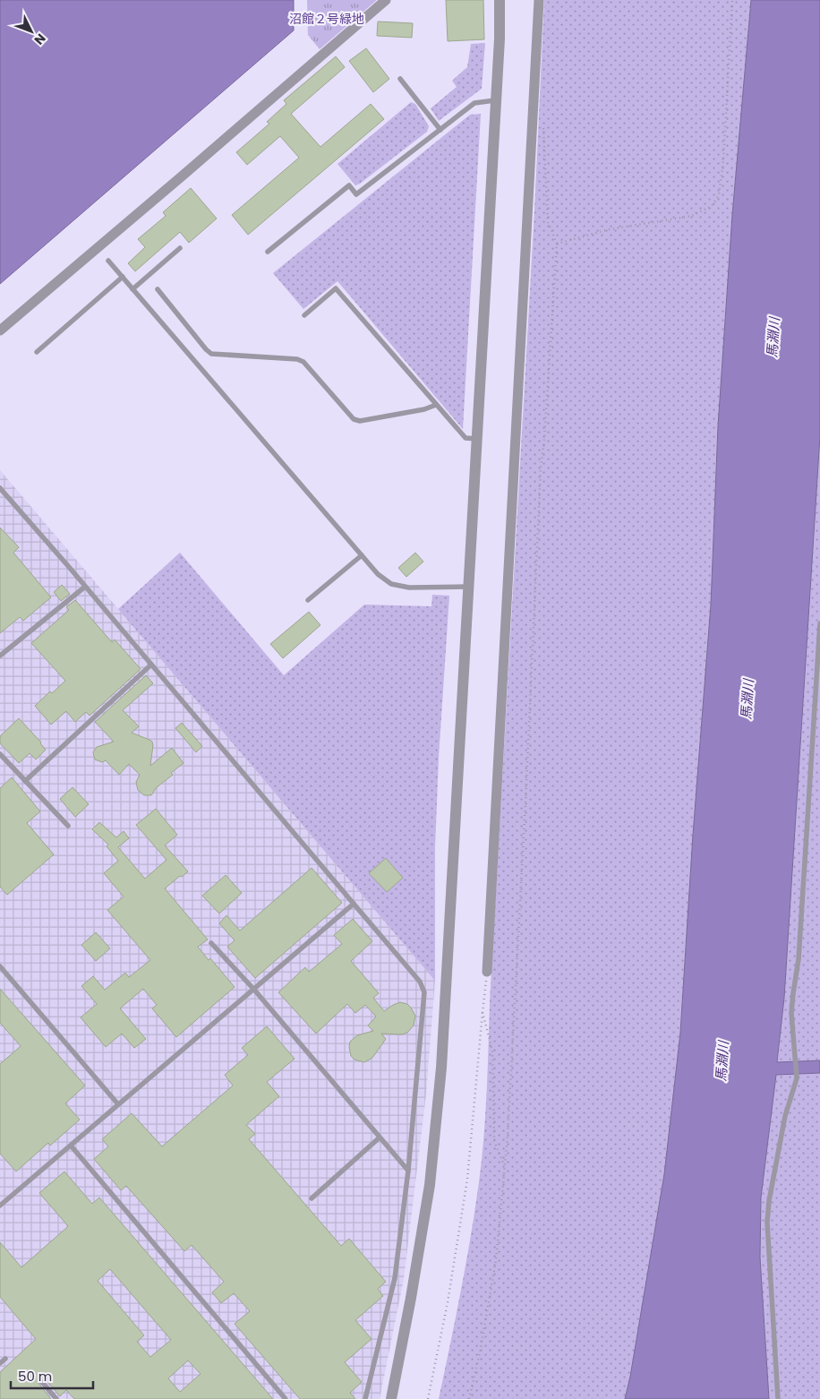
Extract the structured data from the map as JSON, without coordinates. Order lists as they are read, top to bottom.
{
  "water": ["馬淵川"],
  "parks": ["沼館２号緑地"],
  "scale_bar": "50 m",
  "north": "bottom right"
}
